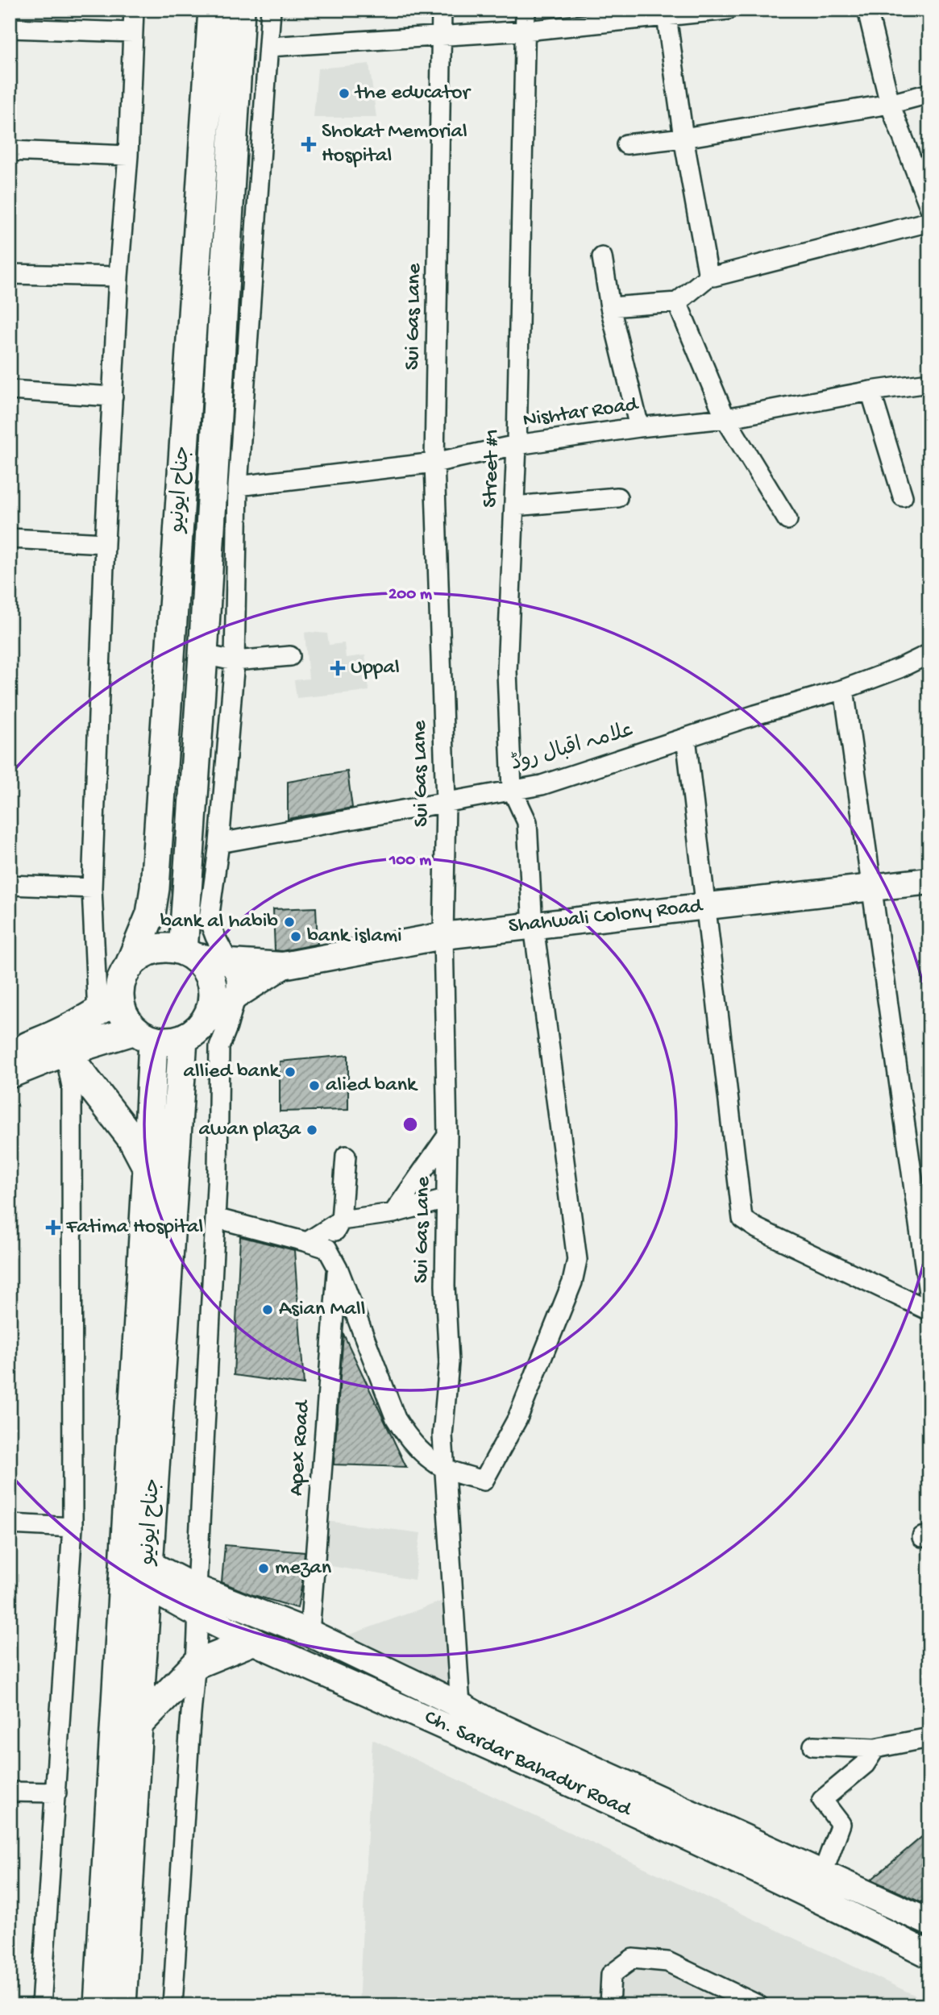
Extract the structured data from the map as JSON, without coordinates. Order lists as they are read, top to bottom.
{
  "streets": {
    "main road": ["جناح ایونیو", "Shahwali Colony Road", "Ch. Sardar Bahadur Road"],
    "street": [
      "Sui Gas Lane",
      "Nishtar Road",
      "Street #1",
      "علامہ اقبال روڈ",
      "Apex Road"
    ]
  },
  "crossings": [
    ["Sui Gas Lane", "Nishtar Road"],
    ["Sui Gas Lane", "Street #1"],
    ["Sui Gas Lane", "علامہ اقبال روڈ"],
    ["Sui Gas Lane", "Shahwali Colony Road"],
    ["Sui Gas Lane", "Ch. Sardar Bahadur Road"],
    ["Nishtar Road", "Street #1"],
    ["Street #1", "علامہ اقبال روڈ"],
    ["Street #1", "Shahwali Colony Road"],
    ["جناح ایونیو", "Shahwali Colony Road"],
    ["جناح ایونیو", "Ch. Sardar Bahadur Road"],
    ["Apex Road", "Ch. Sardar Bahadur Road"]
  ],
  "places": {
    "other": [
      "the educator",
      "bank al habib",
      "bank islami",
      "allied bank",
      "alied bank",
      "awan plaza",
      "Asian Mall",
      "mezan"
    ],
    "health": ["Shokat Memorial Hospital", "Uppal", "Fatima Hospital"]
  },
  "rings": ["200 m", "100 m"]
}
